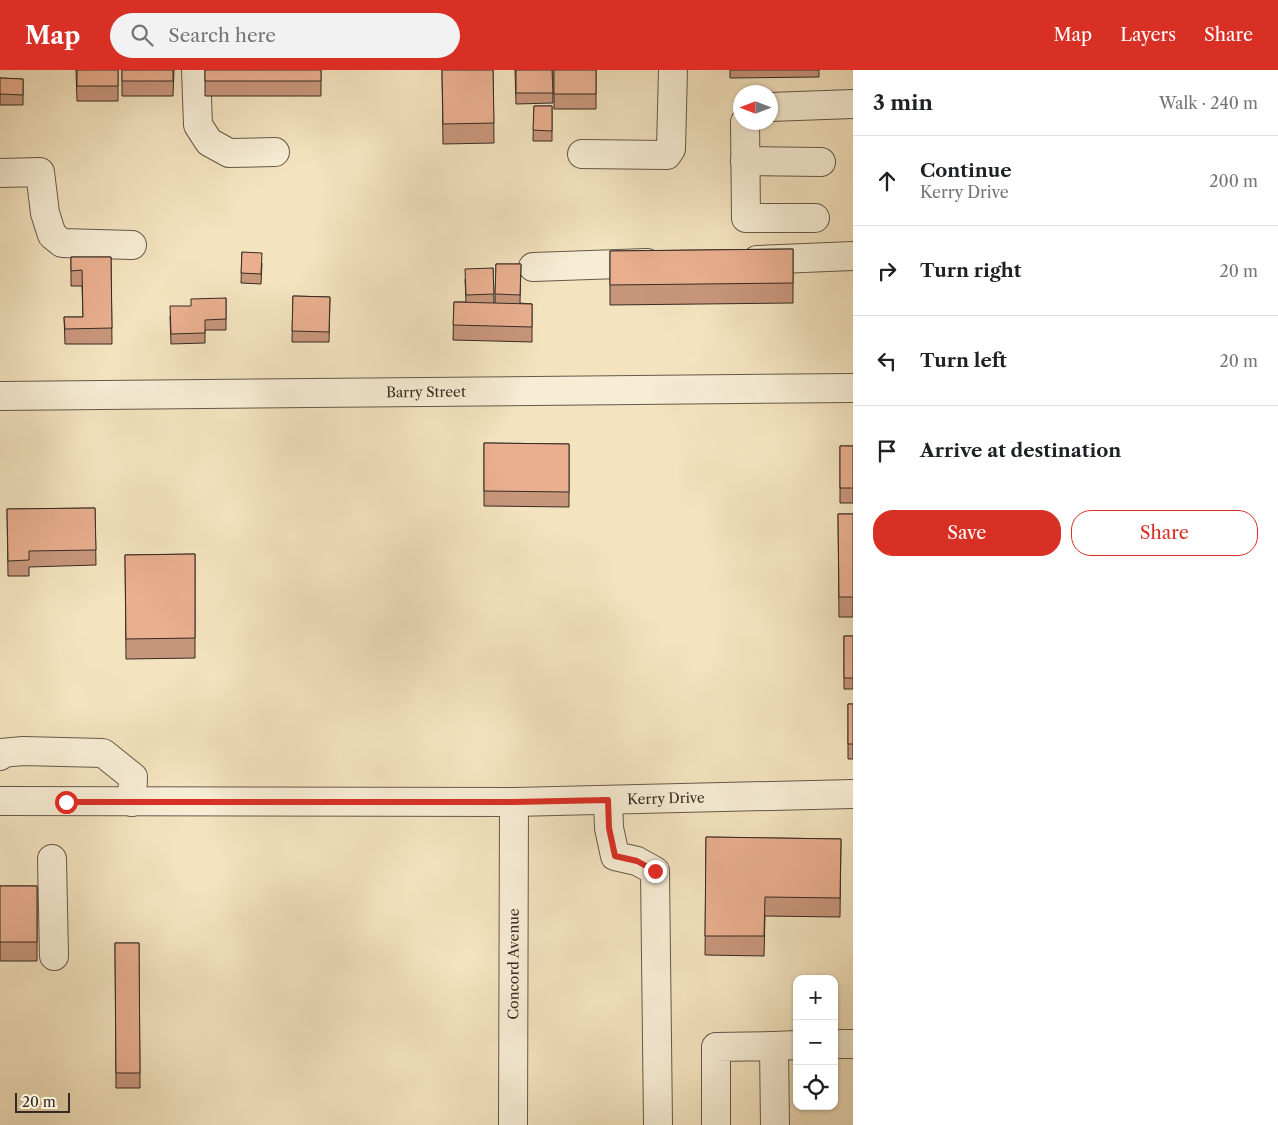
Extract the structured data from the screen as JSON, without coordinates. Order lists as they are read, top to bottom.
{
  "streets": {
    "street": ["Barry Street", "Kerry Drive", "Concord Avenue"]
  },
  "crossings": [
    ["Kerry Drive", "Concord Avenue"]
  ],
  "scale_bar": "20 m",
  "north": "left",
  "page": {
    "header": "Map",
    "search": "Search here",
    "nav": ["Map", "Layers", "Share"],
    "heading": ["3 min", "Walk · 240 m"],
    "list": [
      ["Continue", "Kerry Drive", "200 m"],
      ["Turn right", "20 m"],
      ["Turn left", "20 m"],
      "Arrive at destination"
    ],
    "buttons": ["Save", "Share"],
    "map_buttons": ["+", "−"],
    "scale": "20 m"
  }
}
